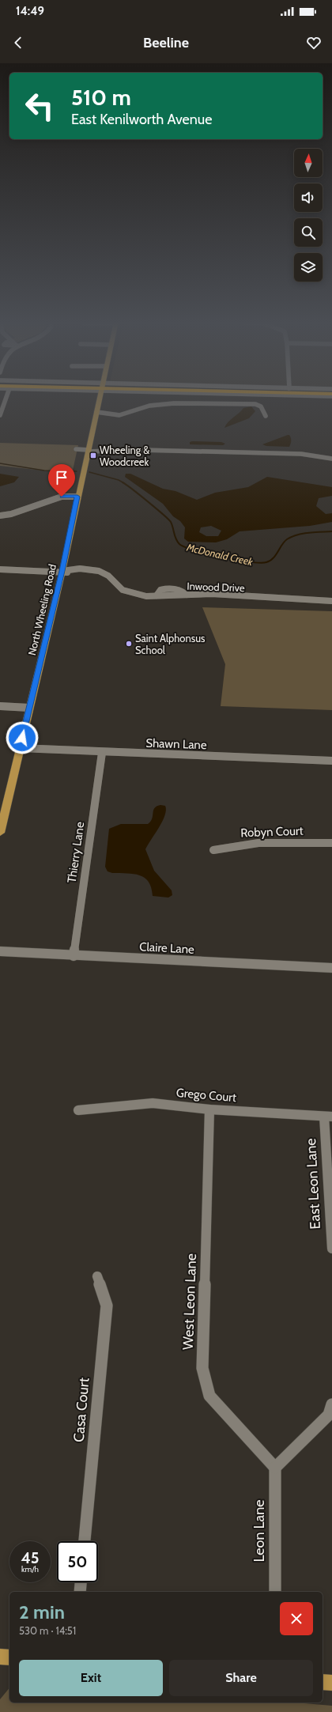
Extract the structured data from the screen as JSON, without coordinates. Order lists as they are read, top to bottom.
{
  "streets": {
    "main road": ["North Wheeling Road"],
    "street": [
      "Inwood Drive",
      "Shawn Lane",
      "Robyn Court",
      "Thierry Lane",
      "Claire Lane",
      "Grego Court",
      "East Leon Lane",
      "West Leon Lane",
      "Casa Court",
      "Leon Lane"
    ]
  },
  "crossings": [
    ["Inwood Drive", "North Wheeling Road"],
    ["North Wheeling Road", "Shawn Lane"],
    ["Shawn Lane", "Thierry Lane"],
    ["Thierry Lane", "Claire Lane"],
    ["Grego Court", "East Leon Lane"],
    ["Grego Court", "West Leon Lane"],
    ["West Leon Lane", "Leon Lane"]
  ],
  "water": ["McDonald Creek"],
  "places": {
    "transit": ["Wheeling & Woodcreek"],
    "other": ["Saint Alphonsus School"]
  },
  "north": "top",
  "page": {
    "status": "14:49",
    "header": "Beeline",
    "turn": ["510 m", "East Kenilworth Avenue"],
    "speed": "45 km/h",
    "limit": "50",
    "heading": ["2 min", "530 m · 14:51"],
    "buttons": ["Exit", "Share"]
  }
}
